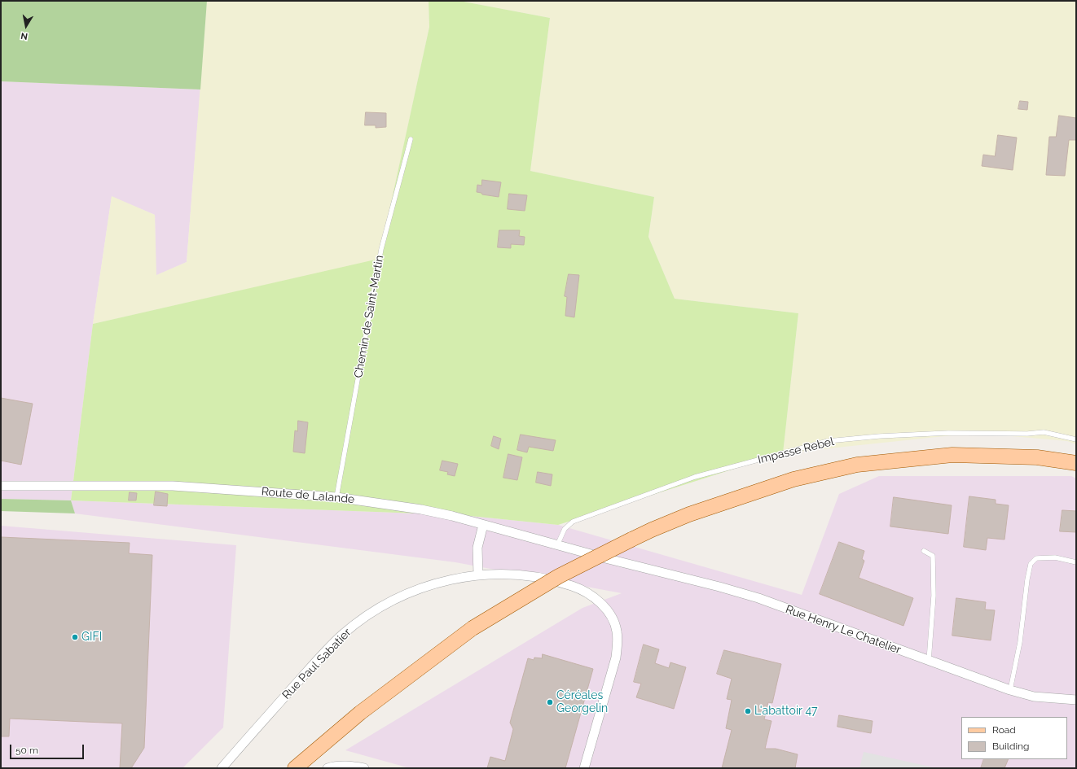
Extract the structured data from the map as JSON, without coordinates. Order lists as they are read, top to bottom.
{
  "streets": {
    "street": ["Route de Lalande", "Rue Henry Le Chatelier", "Rue Paul Sabatier"],
    "lane": ["Chemin de Saint-Martin", "Impasse Rebel"]
  },
  "crossings": [
    ["Chemin de Saint-Martin", "Route de Lalande"],
    ["Impasse Rebel", "Route de Lalande"],
    ["Route de Lalande", "Rue Henry Le Chatelier"]
  ],
  "places": ["GIFI", "Céréales Georgelin", "L'abattoir 47"],
  "legend": ["Road", "Building"],
  "scale_bar": "50 m",
  "north": "bottom"
}
